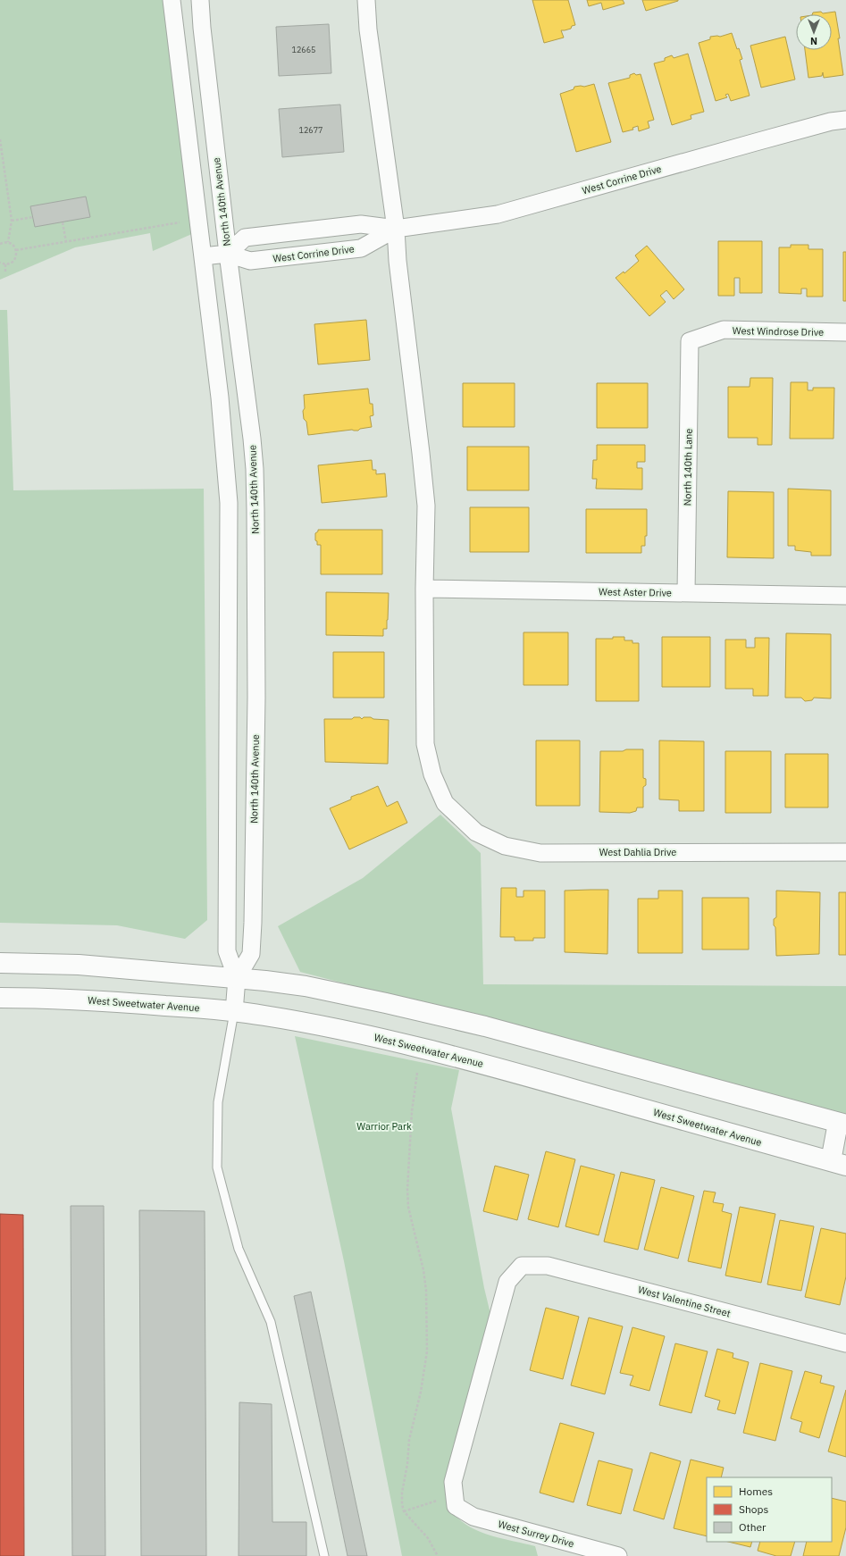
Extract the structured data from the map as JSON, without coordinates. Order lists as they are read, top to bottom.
{
  "streets": {
    "street": [
      "West Corrine Drive",
      "North 140th Avenue",
      "West Windrose Drive",
      "North 140th Lane",
      "West Aster Drive",
      "West Dahlia Drive",
      "West Sweetwater Avenue",
      "West Valentine Street",
      "West Surrey Drive"
    ]
  },
  "crossings": [
    ["West Corrine Drive", "North 140th Avenue"],
    ["North 140th Avenue", "West Sweetwater Avenue"],
    ["West Windrose Drive", "North 140th Lane"],
    ["North 140th Lane", "West Aster Drive"],
    ["West Aster Drive", "West Dahlia Drive"],
    ["West Valentine Street", "West Surrey Drive"]
  ],
  "parks": ["Warrior Park"],
  "house_numbers": ["12665", "12677"],
  "legend": ["Homes", "Shops", "Other"],
  "north": "bottom"
}
